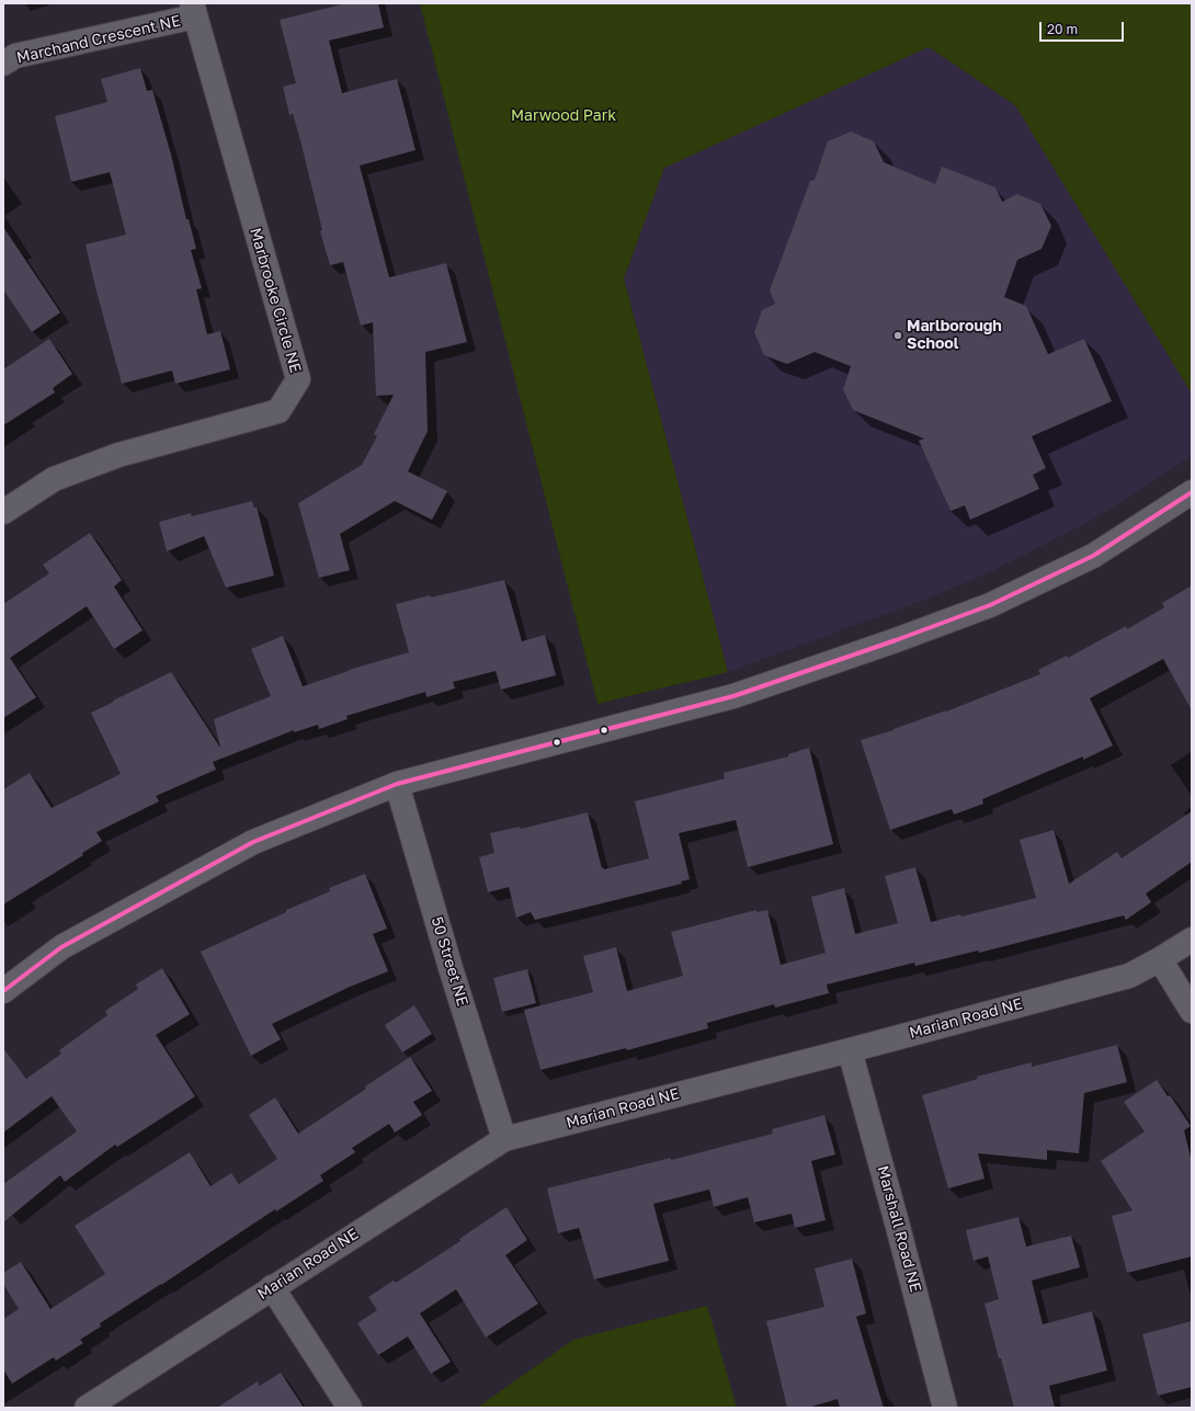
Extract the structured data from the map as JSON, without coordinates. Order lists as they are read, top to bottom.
{
  "streets": {
    "street": [
      "Marchand Crescent NE",
      "Marbrooke Circle NE",
      "50 Street NE",
      "Marian Road NE",
      "Marshall Road NE"
    ]
  },
  "crossings": [
    ["Marchand Crescent NE", "Marbrooke Circle NE"],
    ["50 Street NE", "Marian Road NE"],
    ["Marian Road NE", "Marshall Road NE"]
  ],
  "parks": ["Marwood Park"],
  "places": ["Marlborough School"],
  "scale_bar": "20 m"
}
